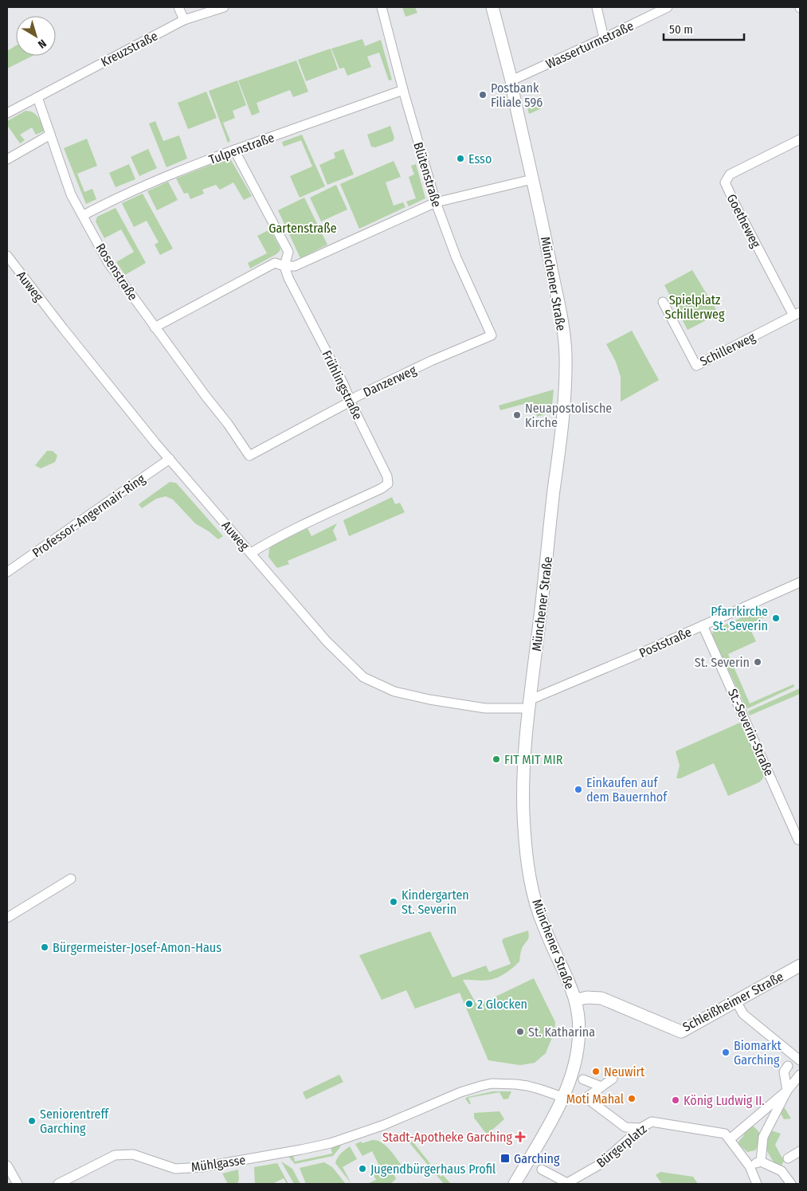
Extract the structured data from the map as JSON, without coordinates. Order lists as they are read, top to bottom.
{
  "streets": {
    "street": [
      "Wasserturmstraße",
      "Kreuzstraße",
      "Tulpenstraße",
      "Blütenstraße",
      "Goetheweg",
      "Rosenstraße",
      "Münchener Straße",
      "Auweg",
      "Schillerweg",
      "Danzerweg",
      "Frühlingstraße",
      "Professor-Angermair-Ring",
      "Poststraße",
      "St.-Severin-Straße",
      "Schleißheimer Straße",
      "Bürgerplatz",
      "Mühlgasse"
    ]
  },
  "crossings": [
    ["Wasserturmstraße", "Münchener Straße"],
    ["Kreuzstraße", "Rosenstraße"],
    ["Tulpenstraße", "Blütenstraße"],
    ["Tulpenstraße", "Rosenstraße"],
    ["Tulpenstraße", "Frühlingstraße"],
    ["Blütenstraße", "Danzerweg"],
    ["Goetheweg", "Schillerweg"],
    ["Rosenstraße", "Danzerweg"],
    ["Münchener Straße", "Auweg"],
    ["Münchener Straße", "Poststraße"],
    ["Münchener Straße", "Schleißheimer Straße"],
    ["Münchener Straße", "Mühlgasse"],
    ["Auweg", "Frühlingstraße"],
    ["Auweg", "Professor-Angermair-Ring"],
    ["Auweg", "Poststraße"],
    ["Danzerweg", "Frühlingstraße"],
    ["Poststraße", "St.-Severin-Straße"]
  ],
  "parks": ["Gartenstraße", "Spielplatz Schillerweg"],
  "places": {
    "other": [
      "Postbank Filiale 596",
      "Esso",
      "Neuapostolische Kirche",
      "Pfarrkirche St. Severin",
      "St. Severin",
      "FIT MIT MIR",
      "Einkaufen auf dem Bauernhof",
      "Kindergarten St. Severin",
      "Bürgermeister-Josef-Amon-Haus",
      "2 Glocken",
      "St. Katharina",
      "Biomarkt Garching",
      "Neuwirt",
      "Moti Mahal",
      "König Ludwig II.",
      "Seniorentreff Garching",
      "Jugendbürgerhaus Profil"
    ],
    "health": ["Stadt-Apotheke Garching"],
    "transit": ["Garching"]
  },
  "scale_bar": "50 m",
  "north": "bottom right"
}
